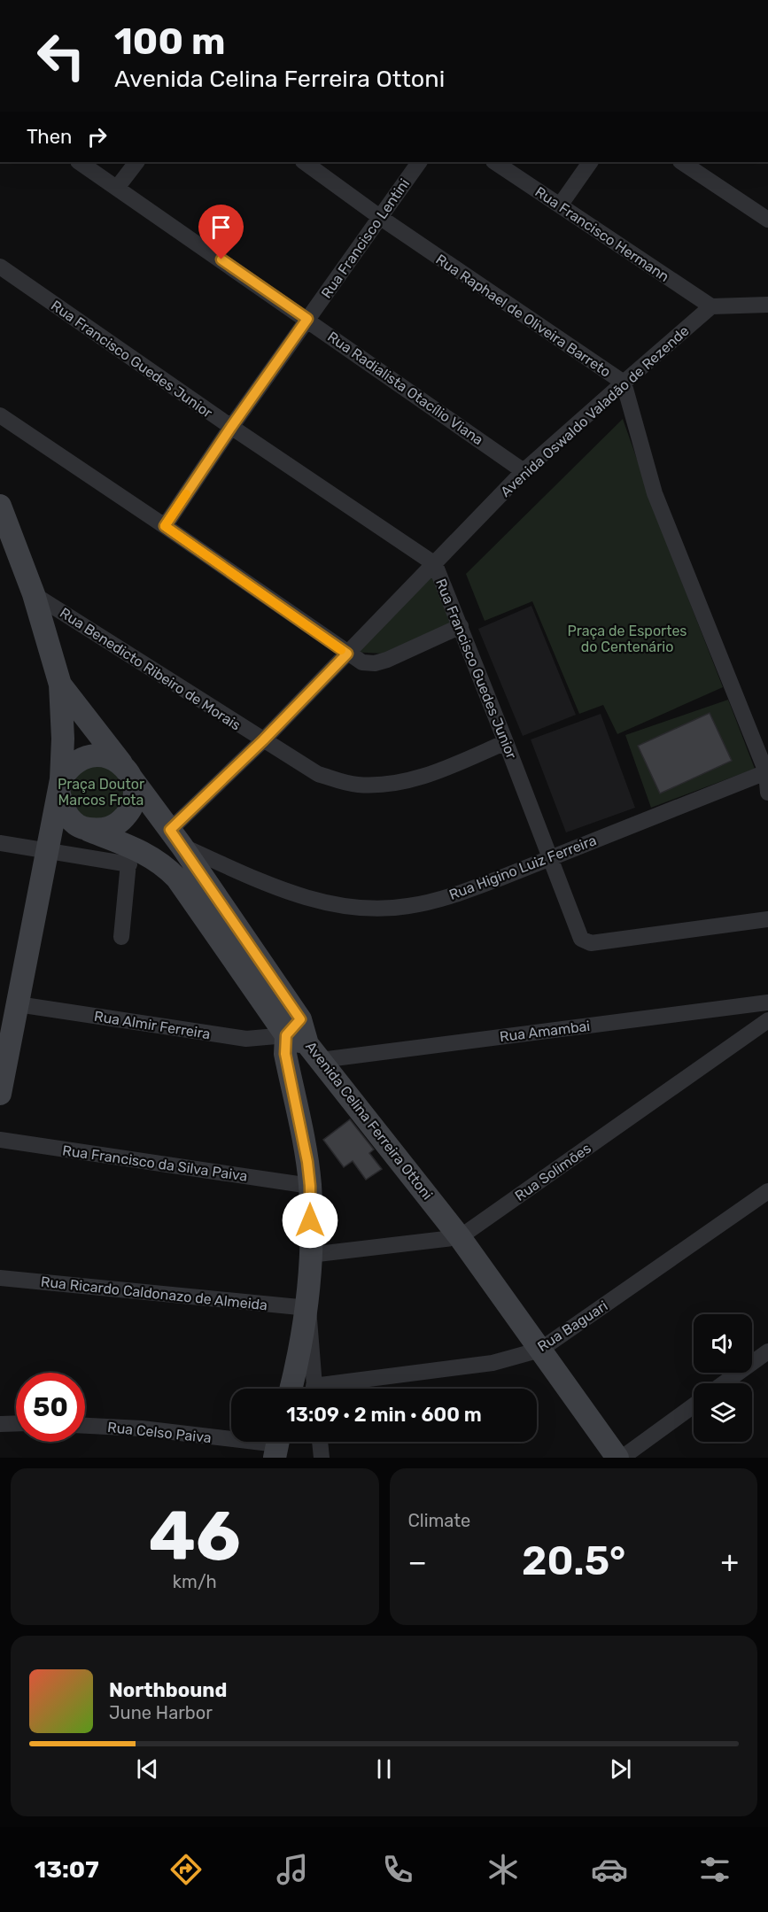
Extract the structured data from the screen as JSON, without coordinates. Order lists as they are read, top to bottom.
{
  "streets": {
    "main road": ["Avenida Celina Ferreira Ottoni"],
    "street": [
      "Rua Francisco Hermann",
      "Rua Francisco Lentini",
      "Rua Raphael de Oliveira Barreto",
      "Rua Francisco Guedes Junior",
      "Rua Radialista Otacílio Viana",
      "Avenida Oswaldo Valadão de Rezende",
      "Rua Benedicto Ribeiro de Morais",
      "Rua Higino Luiz Ferreira",
      "Rua Almir Ferreira",
      "Rua Amambai",
      "Rua Francisco da Silva Paiva",
      "Rua Solimões",
      "Rua Ricardo Caldonazo de Almeida",
      "Rua Baguari",
      "Rua Celso Paiva"
    ]
  },
  "crossings": [
    ["Rua Francisco Hermann", "Avenida Oswaldo Valadão de Rezende"],
    ["Rua Francisco Lentini", "Rua Raphael de Oliveira Barreto"],
    ["Rua Francisco Lentini", "Rua Francisco Guedes Junior"],
    ["Rua Francisco Lentini", "Rua Radialista Otacílio Viana"],
    ["Rua Raphael de Oliveira Barreto", "Avenida Oswaldo Valadão de Rezende"],
    ["Rua Raphael de Oliveira Barreto", "Rua Higino Luiz Ferreira"],
    ["Rua Francisco Guedes Junior", "Avenida Oswaldo Valadão de Rezende"],
    ["Rua Francisco Guedes Junior", "Rua Benedicto Ribeiro de Morais"],
    ["Rua Francisco Guedes Junior", "Rua Higino Luiz Ferreira"],
    ["Rua Radialista Otacílio Viana", "Avenida Oswaldo Valadão de Rezende"],
    ["Avenida Oswaldo Valadão de Rezende", "Rua Benedicto Ribeiro de Morais"],
    ["Avenida Oswaldo Valadão de Rezende", "Rua Higino Luiz Ferreira"],
    ["Avenida Oswaldo Valadão de Rezende", "Avenida Celina Ferreira Ottoni"],
    ["Rua Benedicto Ribeiro de Morais", "Avenida Celina Ferreira Ottoni"],
    ["Rua Higino Luiz Ferreira", "Avenida Celina Ferreira Ottoni"],
    ["Rua Almir Ferreira", "Avenida Celina Ferreira Ottoni"],
    ["Rua Amambai", "Avenida Celina Ferreira Ottoni"],
    ["Avenida Celina Ferreira Ottoni", "Rua Solimões"],
    ["Avenida Celina Ferreira Ottoni", "Rua Baguari"]
  ],
  "parks": ["Praça de Esportes do Centenário", "Praça Doutor Marcos Frota"],
  "page": {
    "turn": ["100 m", "Avenida Celina Ferreira Ottoni"],
    "then": "Then",
    "limit": "50",
    "trip": "13:09 · 2 min · 600 m",
    "tile": [
      ["46", "km/h"],
      "Climate"
    ],
    "heat": ["−", "20.5°", "+"],
    "song": ["Northbound", "June Harbor"],
    "tabs": "13:07"
  }
}
